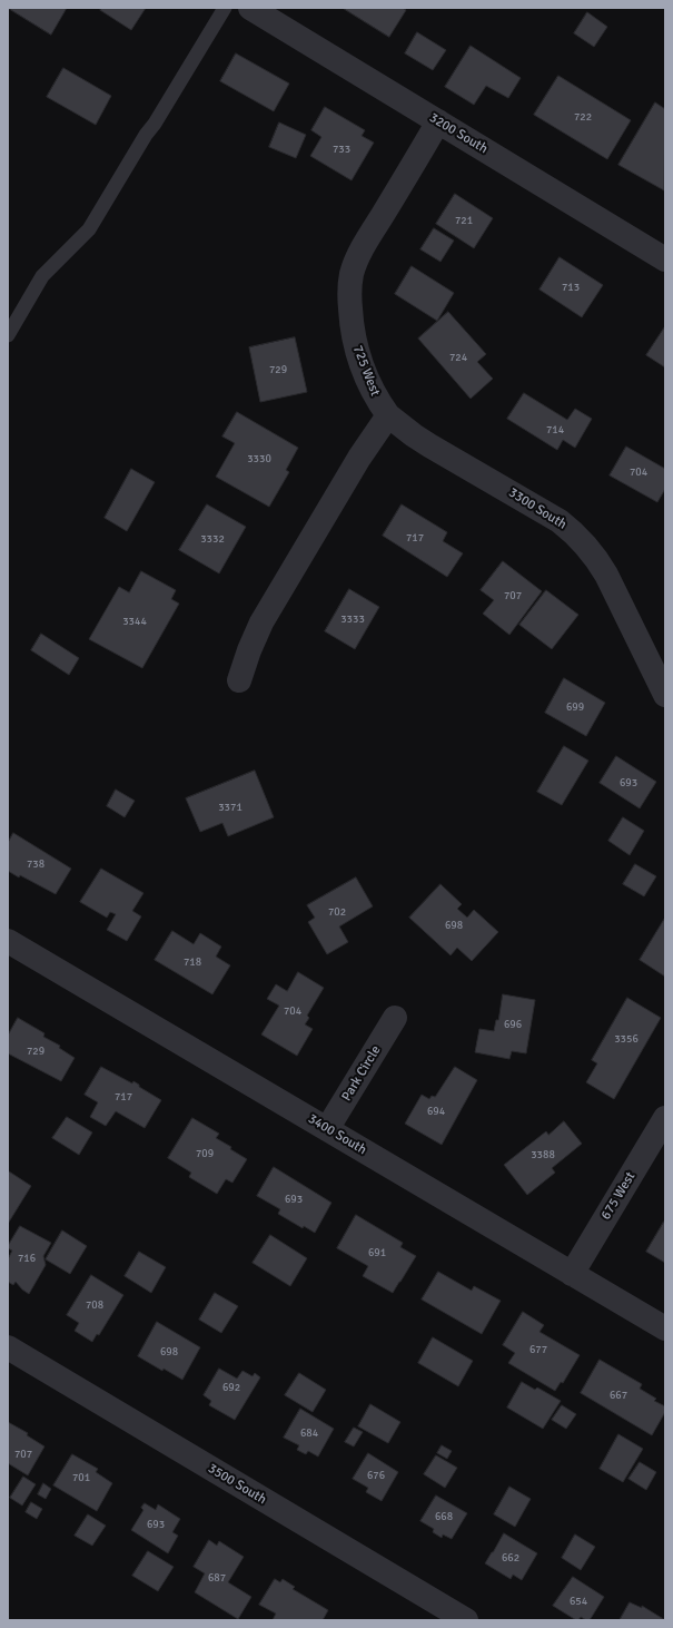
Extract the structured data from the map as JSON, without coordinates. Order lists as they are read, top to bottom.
{
  "streets": {
    "street": [
      "3200 South",
      "725 West",
      "3300 South",
      "Park Circle",
      "3400 South",
      "675 West",
      "3500 South"
    ]
  },
  "crossings": [
    ["3200 South", "725 West"],
    ["725 West", "3300 South"],
    ["Park Circle", "3400 South"],
    ["3400 South", "675 West"]
  ],
  "house_numbers": [
    "722",
    "733",
    "721",
    "713",
    "724",
    "729",
    "714",
    "3330",
    "704",
    "717",
    "3332",
    "707",
    "3333",
    "3344",
    "699",
    "693",
    "3371",
    "738",
    "702",
    "698",
    "718",
    "704",
    "696",
    "3356",
    "729",
    "717",
    "694",
    "709",
    "3388",
    "693",
    "691",
    "716",
    "708",
    "677",
    "698",
    "692",
    "667",
    "684",
    "707",
    "676",
    "701",
    "668",
    "693",
    "662",
    "687",
    "654"
  ]
}
